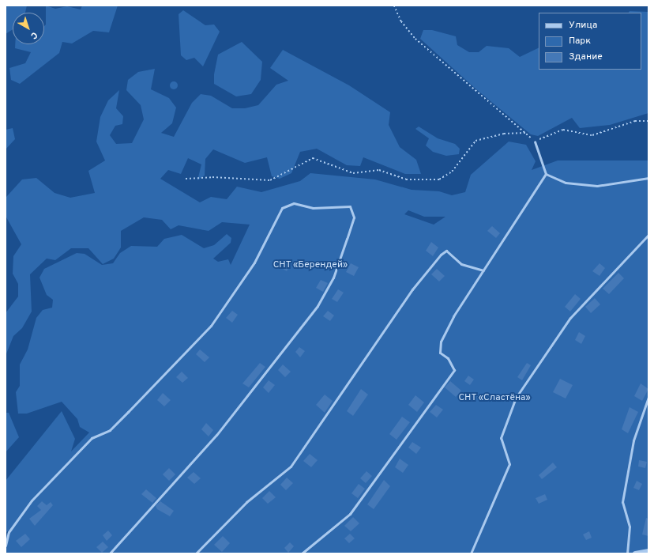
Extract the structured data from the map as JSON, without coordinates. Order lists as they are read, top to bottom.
{
  "parks": ["СНТ «Берендей»", "СНТ «Сластёна»"],
  "legend": ["Улица", "Парк", "Здание"],
  "north": "bottom right"
}
